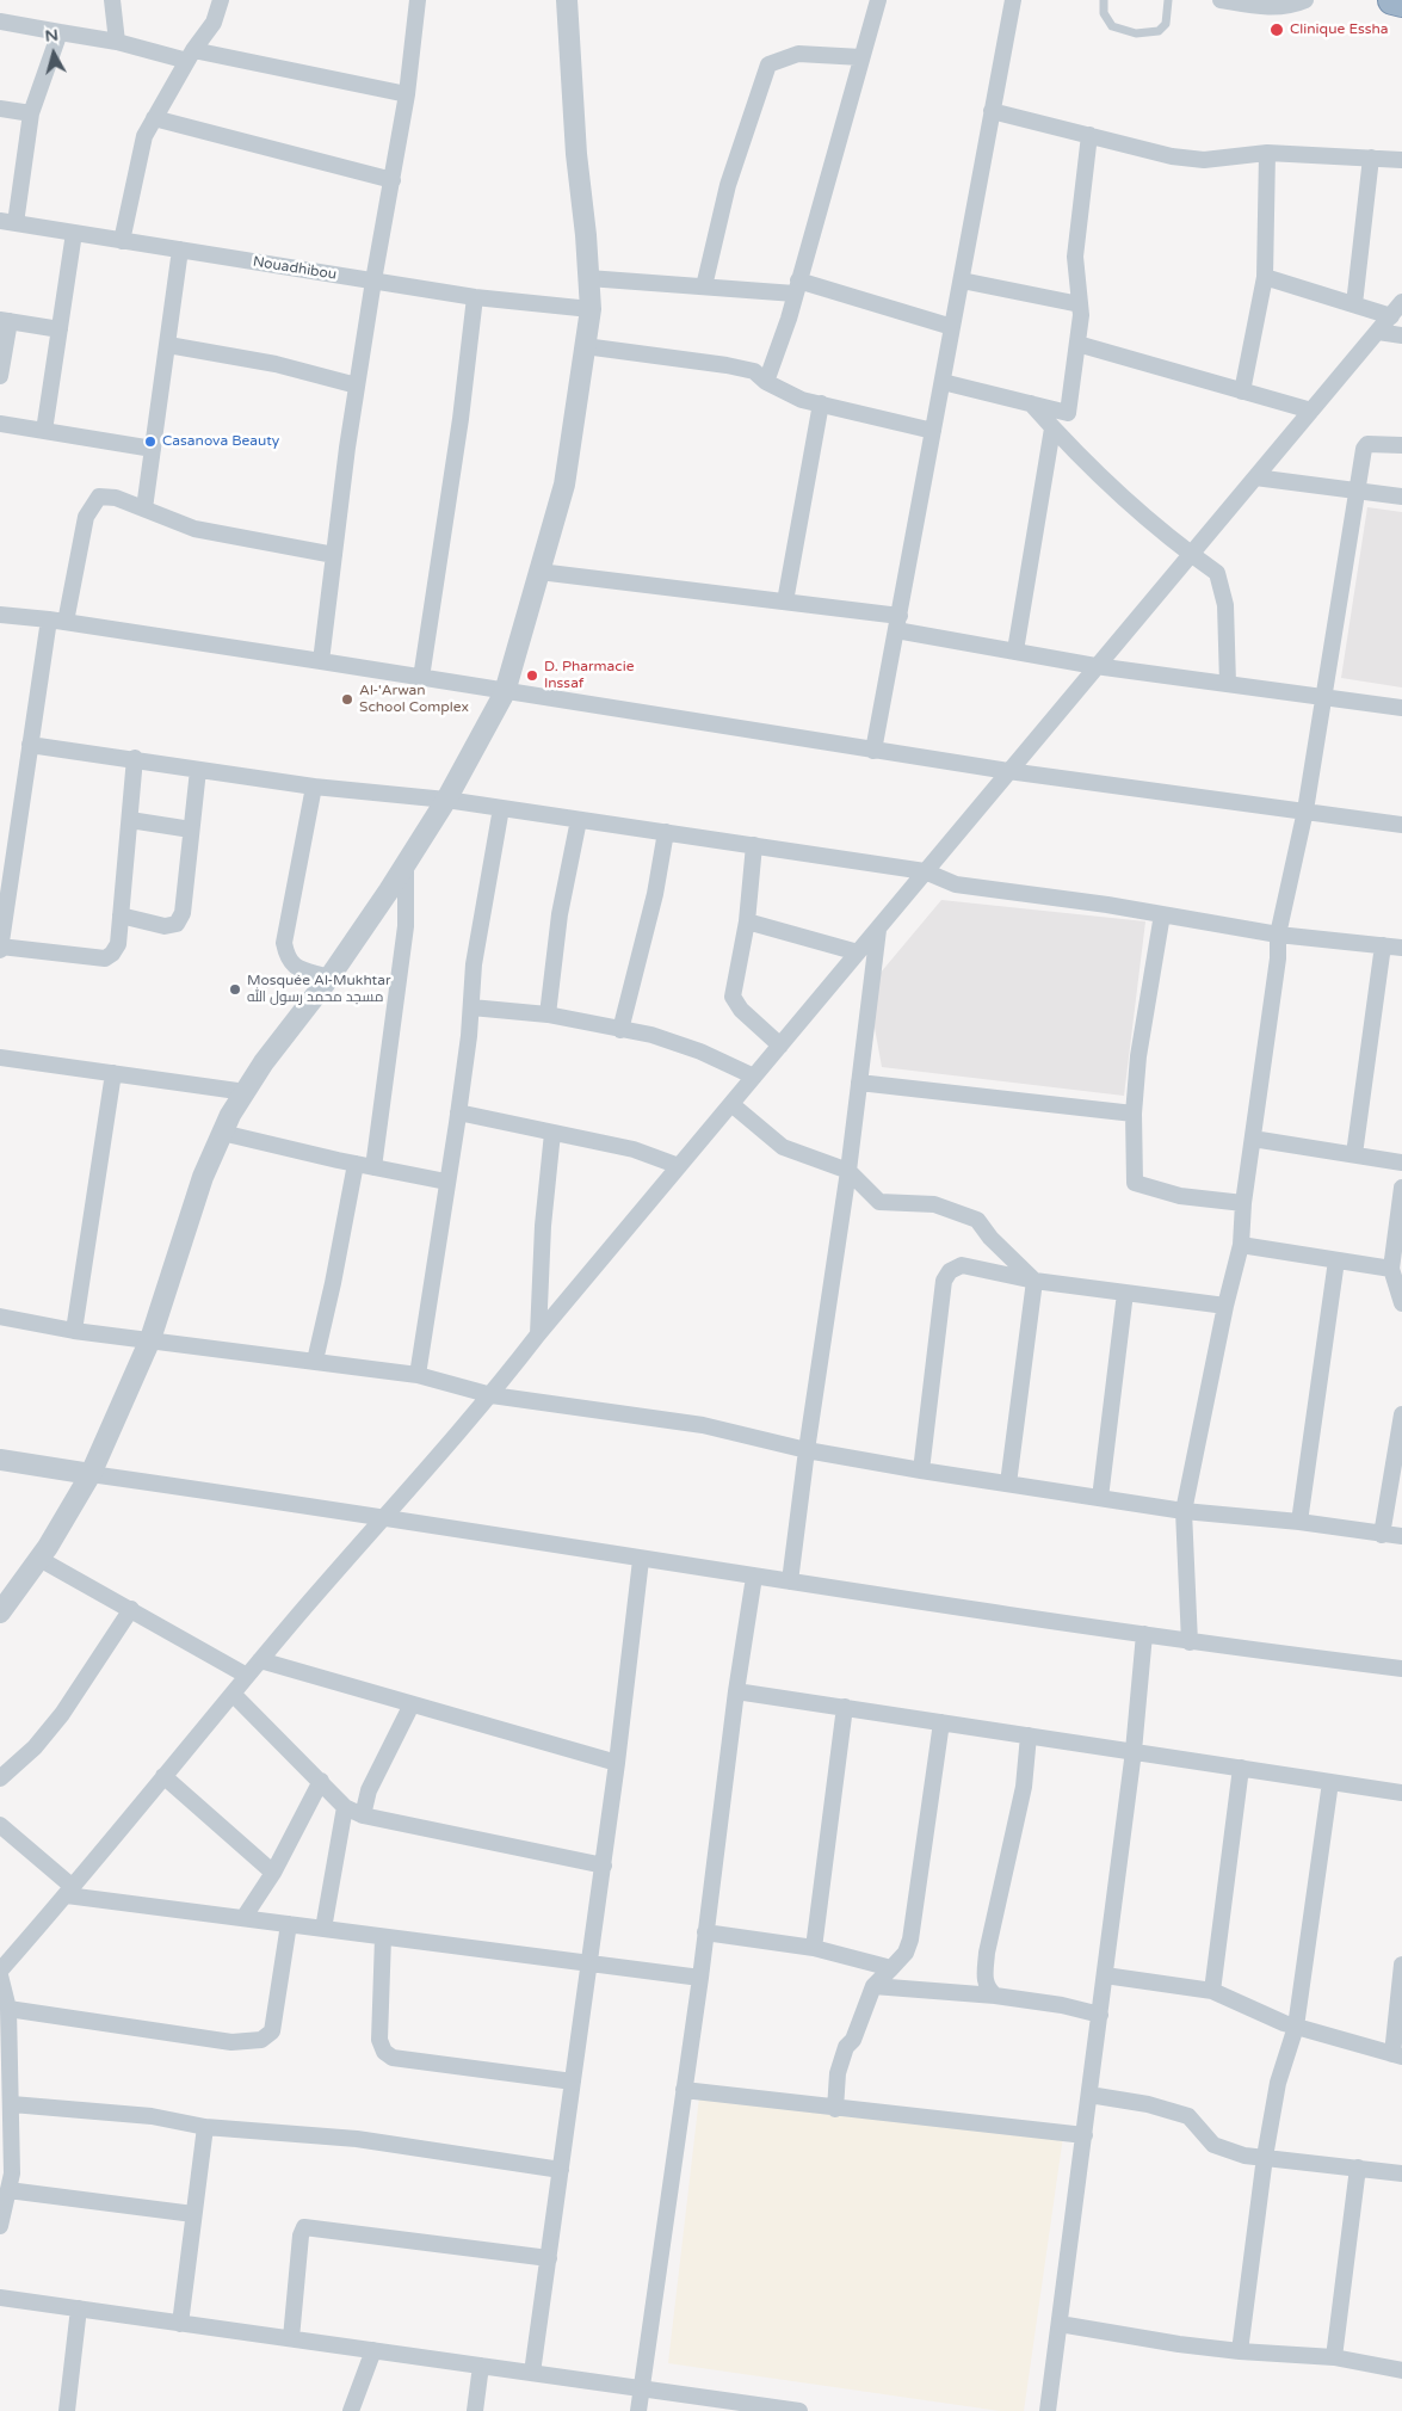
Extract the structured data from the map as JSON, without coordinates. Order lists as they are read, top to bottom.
{
  "streets": {
    "street": ["Nouadhibou"]
  },
  "places": [
    "Clinique Essha",
    "Casanova Beauty",
    "D. Pharmacie Inssaf",
    "Al-'Arwan School Complex",
    "Mosquée Al-Mukhtar مسجد محمد رسول الله"
  ],
  "north": "top"
}
